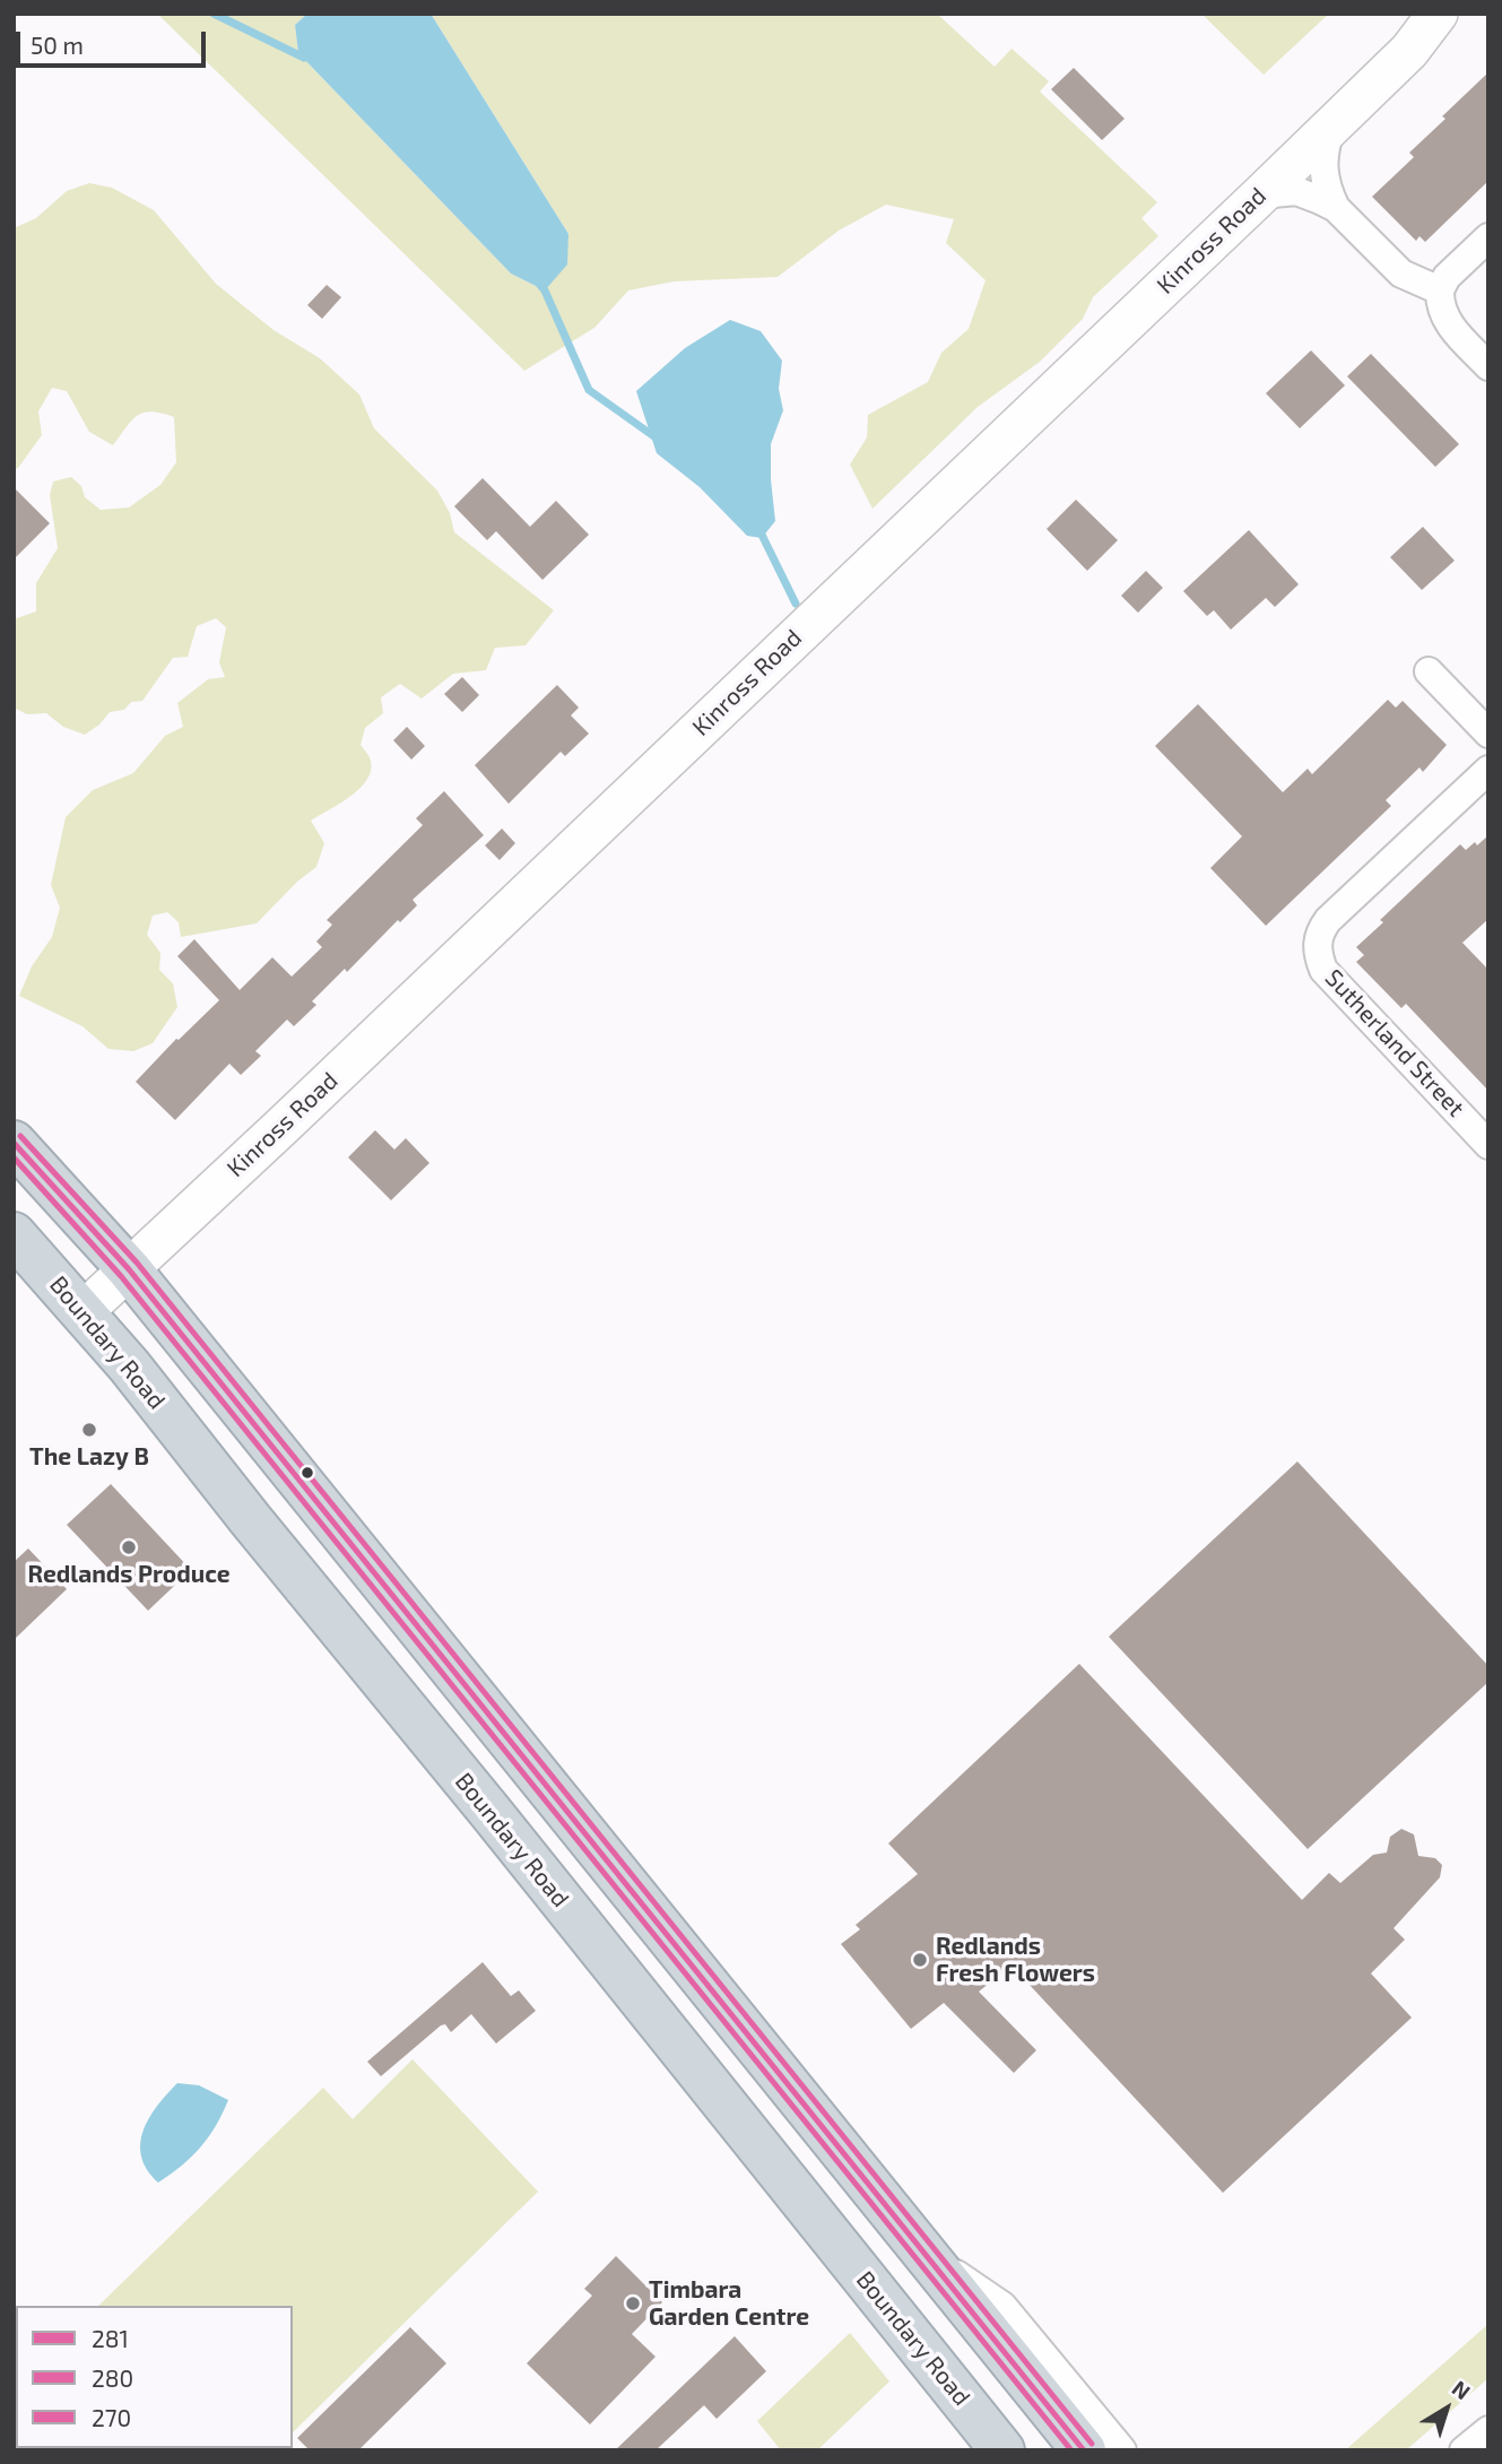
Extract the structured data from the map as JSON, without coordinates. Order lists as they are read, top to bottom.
{
  "streets": {
    "highway": ["Boundary Road"],
    "street": ["Kinross Road", "Sutherland Street"]
  },
  "crossings": [
    ["Kinross Road", "Boundary Road"]
  ],
  "places": [
    "The Lazy B",
    "Redlands Produce",
    "Redlands Fresh Flowers",
    "Timbara Garden Centre"
  ],
  "lines": ["transit line 270", "transit line 281", "transit line 280"],
  "legend": ["281", "280", "270"],
  "scale_bar": "50 m",
  "north": "top right"
}
